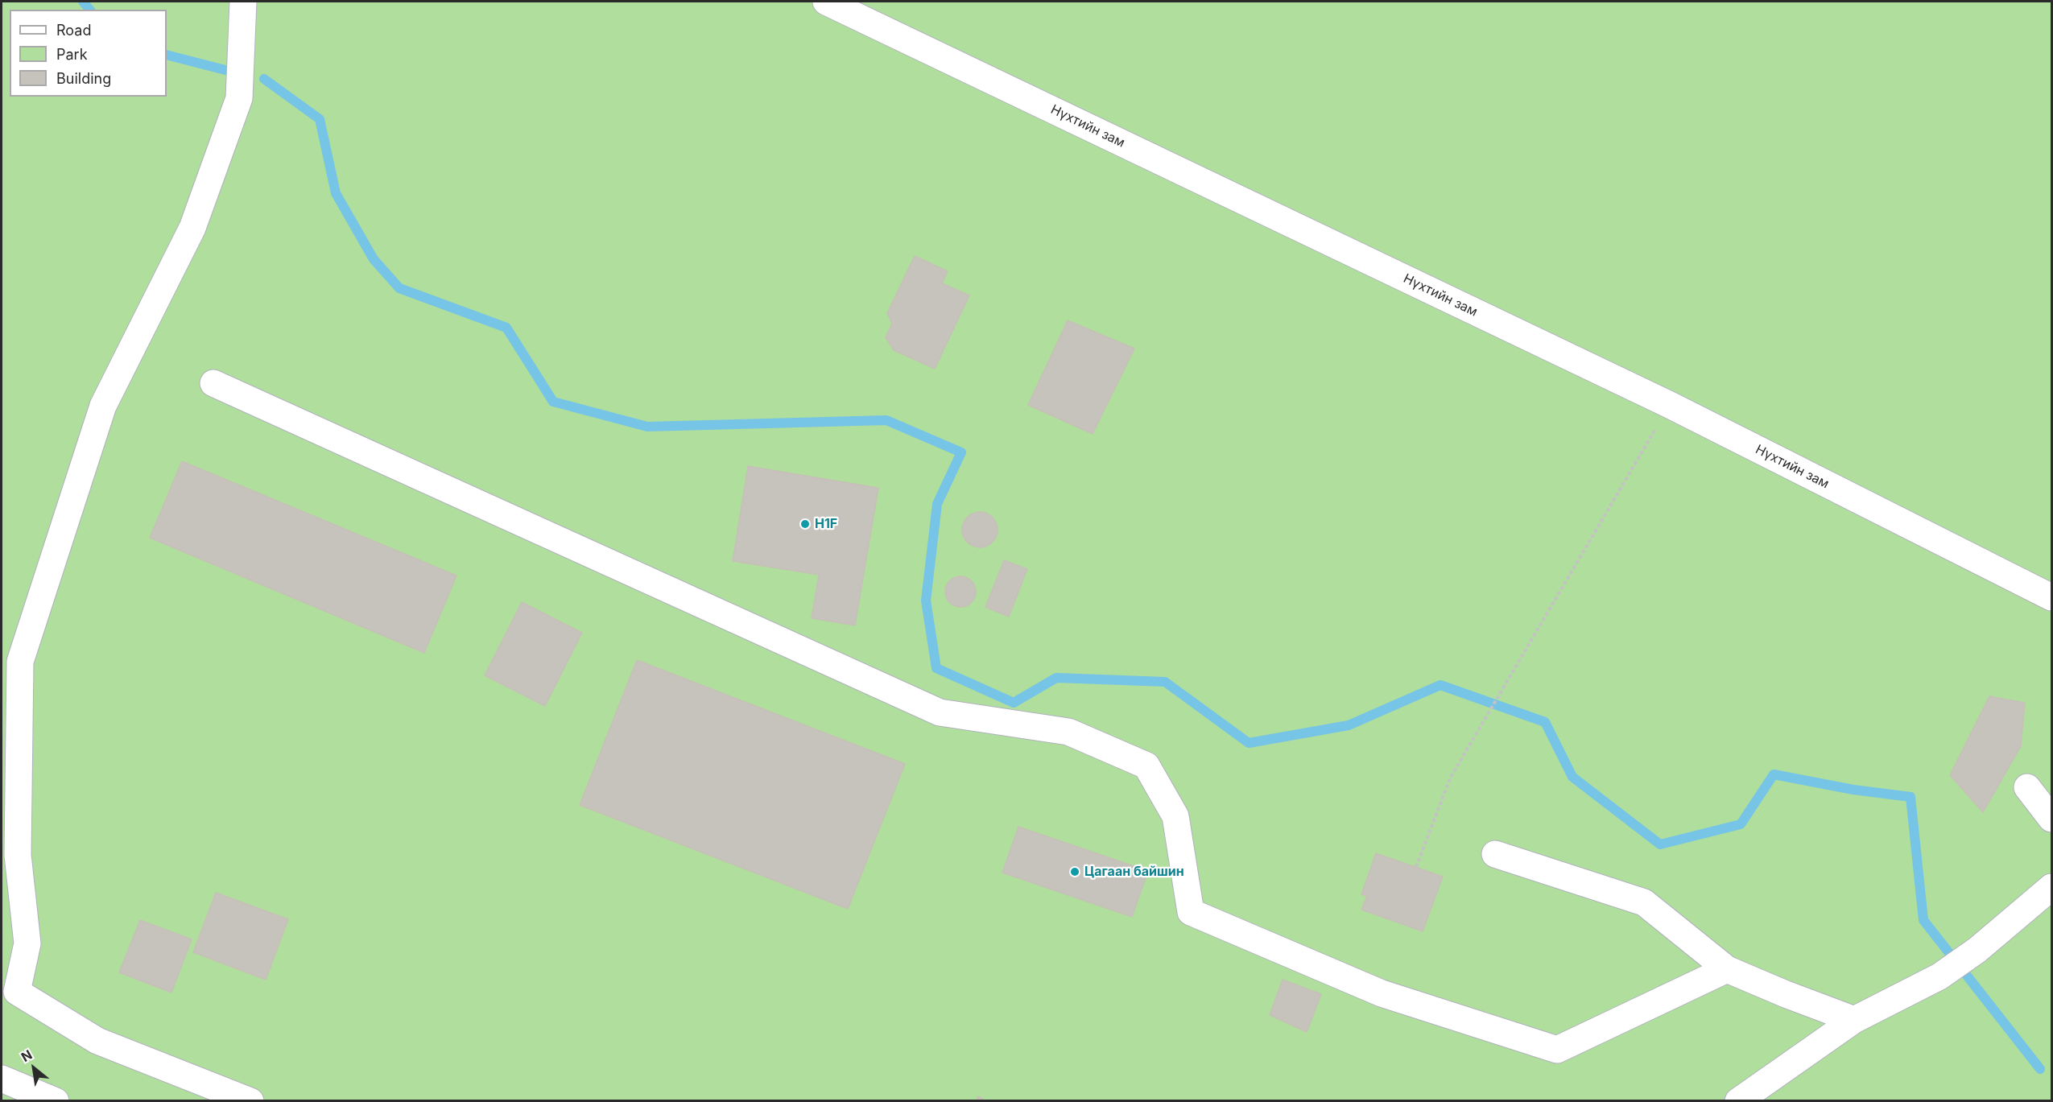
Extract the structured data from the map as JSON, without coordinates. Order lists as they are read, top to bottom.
{
  "streets": {
    "street": ["Нүхтийн зам"]
  },
  "places": ["H1F", "Цагаан байшин"],
  "legend": ["Road", "Park", "Building"],
  "north": "top left"
}
